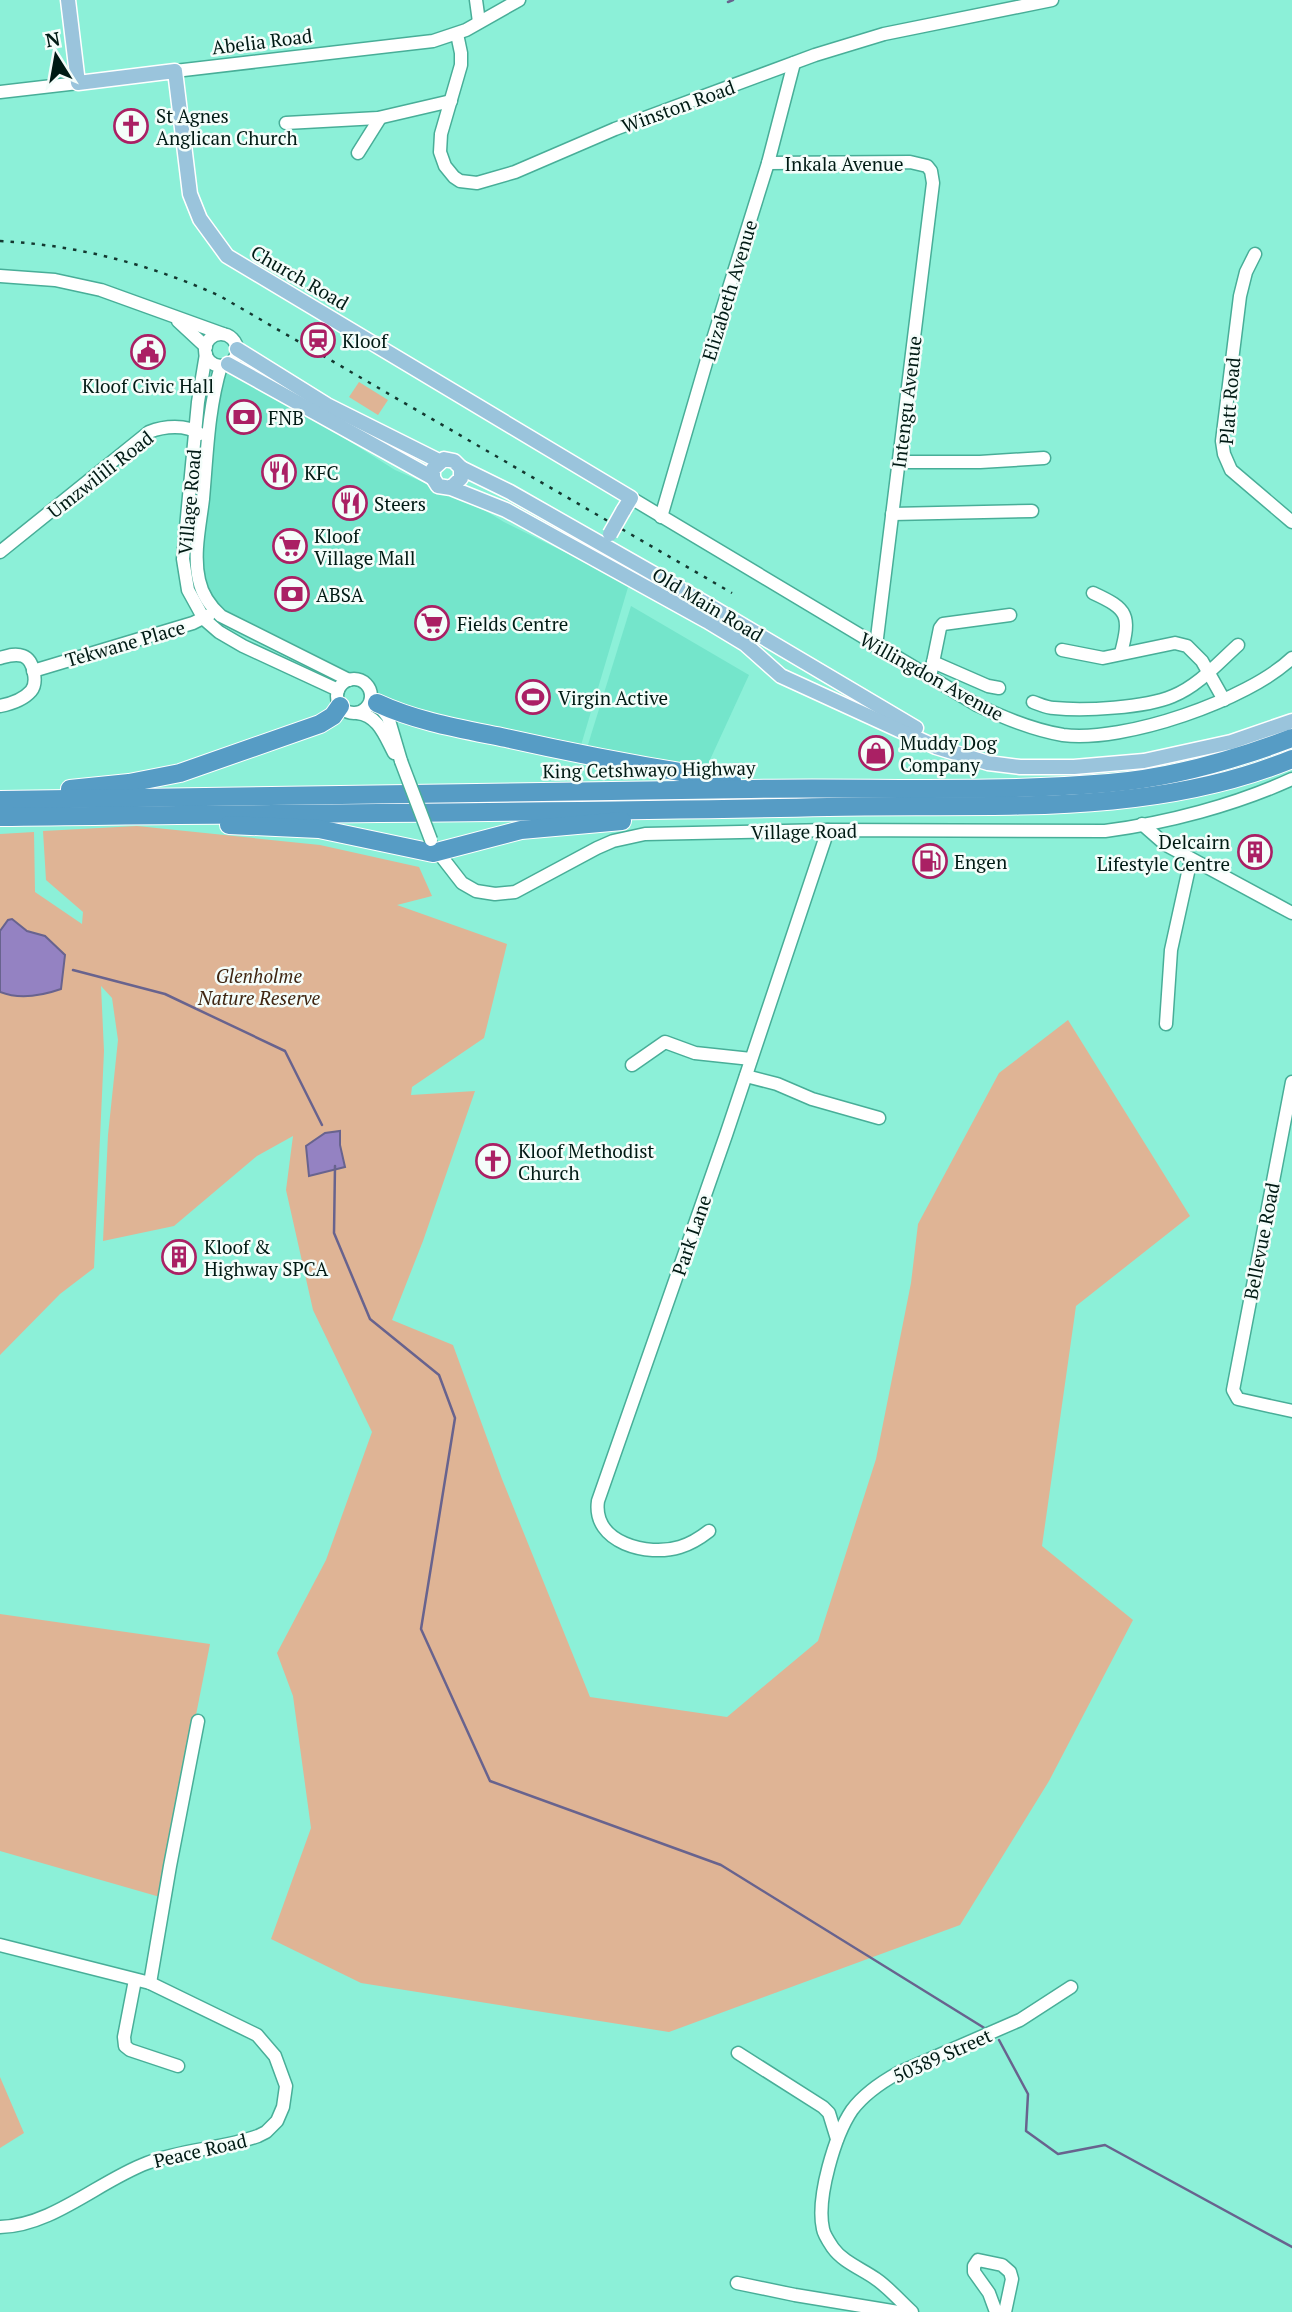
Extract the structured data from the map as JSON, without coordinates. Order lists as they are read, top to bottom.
{
  "streets": {
    "highway": ["King Cetshwayo Highway"],
    "main road": ["Abelia Road", "Church Road", "Old Main Road"],
    "street": [
      "Winston Road",
      "Inkala Avenue",
      "Elizabeth Avenue",
      "Platt Road",
      "Intengu Avenue",
      "Umzwilili Road",
      "Village Road",
      "Tekwane Place",
      "Willingdon Avenue",
      "Park Lane",
      "Bellevue Road",
      "50389 Street",
      "Peace Road"
    ]
  },
  "crossings": [
    ["Abelia Road", "Winston Road"],
    ["Abelia Road", "Church Road"],
    ["Winston Road", "Elizabeth Avenue"],
    ["Inkala Avenue", "Elizabeth Avenue"],
    ["Inkala Avenue", "Intengu Avenue"],
    ["Church Road", "Willingdon Avenue"],
    ["Elizabeth Avenue", "Willingdon Avenue"],
    ["Intengu Avenue", "Willingdon Avenue"],
    ["Umzwilili Road", "Village Road"],
    ["Village Road", "Tekwane Place"],
    ["Village Road", "Park Lane"]
  ],
  "parks": ["Glenholme Nature Reserve"],
  "places": {
    "church": ["St Agnes Anglican Church", "Kloof Methodist Church"],
    "station": ["Kloof"],
    "public building": ["Kloof Civic Hall"],
    "bank": ["FNB", "ABSA"],
    "restaurant": ["KFC", "Steers"],
    "supermarket": ["Kloof Village Mall", "Fields Centre"],
    "sports": ["Virgin Active"],
    "shop": ["Muddy Dog Company"],
    "building": ["Delcairn Lifestyle Centre", "Kloof & Highway SPCA"],
    "fuel station": ["Engen"]
  },
  "north": "top"
}
